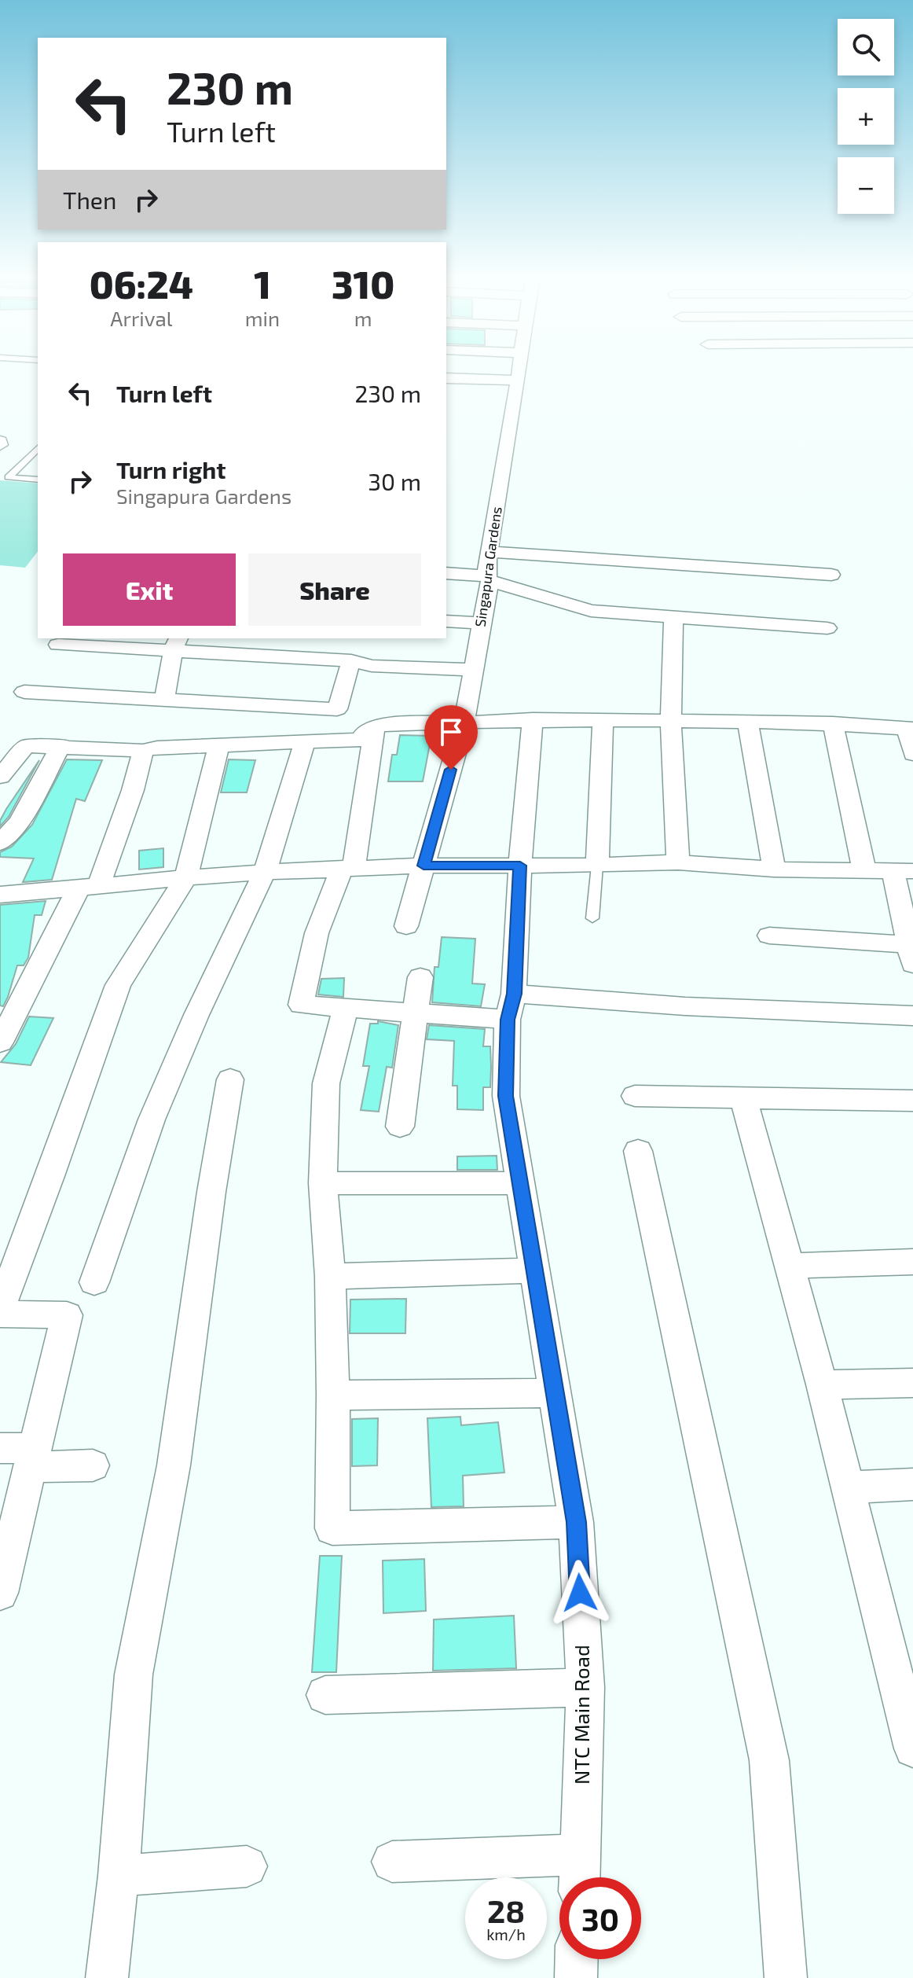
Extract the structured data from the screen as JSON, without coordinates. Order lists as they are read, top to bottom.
{
  "streets": {
    "street": ["Singapura Gardens", "NTC Main Road"]
  },
  "page": {
    "map_buttons": ["+", "−"],
    "turn": ["230 m", "Turn left"],
    "then": "Then",
    "eta": [
      "06:24",
      "Arrival",
      "1",
      "min",
      "310",
      "m"
    ],
    "list": [
      {
        "name": "Turn left",
        "value": "230 m"
      },
      {
        "name": "Turn right",
        "note": "Singapura Gardens",
        "value": "30 m"
      }
    ],
    "buttons": ["Exit", "Share"],
    "speed": "28 km/h",
    "limit": "30"
  }
}
